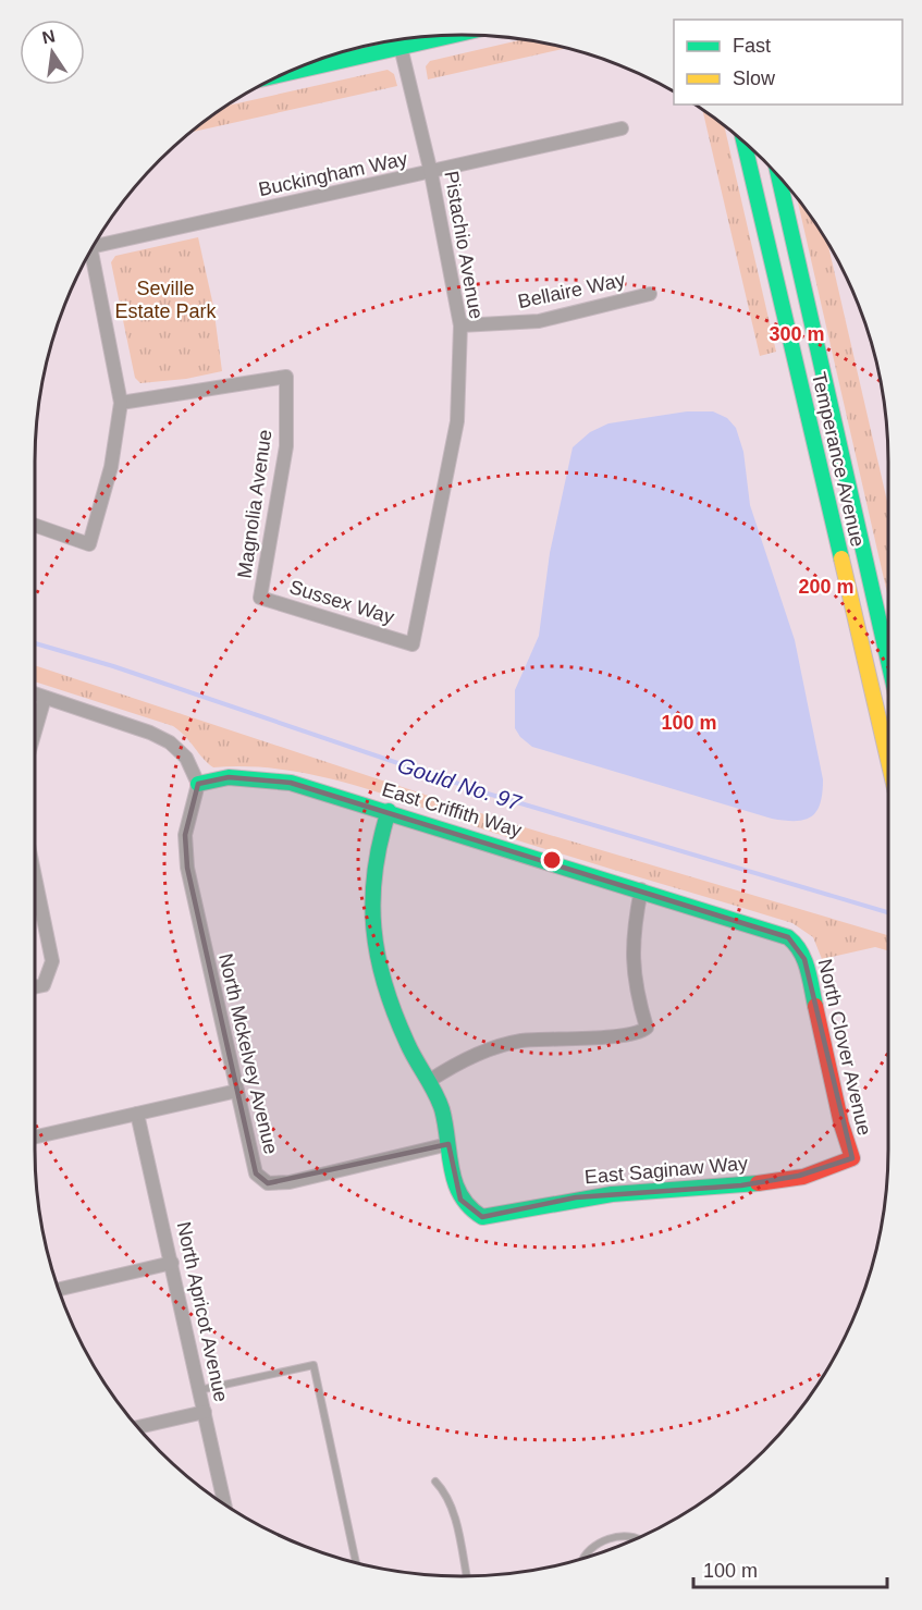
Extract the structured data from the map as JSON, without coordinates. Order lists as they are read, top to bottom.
{
  "streets": {
    "street": [
      "Buckingham Way",
      "Pistachio Avenue",
      "Bellaire Way",
      "Temperance Avenue",
      "Magnolia Avenue",
      "Sussex Way",
      "East Criffith Way",
      "North Clover Avenue",
      "North Mckelvey Avenue",
      "East Saginaw Way",
      "North Apricot Avenue"
    ]
  },
  "crossings": [
    ["Buckingham Way", "Pistachio Avenue"],
    ["Pistachio Avenue", "Bellaire Way"],
    ["Pistachio Avenue", "Sussex Way"],
    ["Magnolia Avenue", "Sussex Way"],
    ["East Criffith Way", "North Clover Avenue"],
    ["East Criffith Way", "North Mckelvey Avenue"],
    ["North Clover Avenue", "East Saginaw Way"],
    ["North Mckelvey Avenue", "East Saginaw Way"]
  ],
  "water": ["Gould No. 97"],
  "parks": ["Seville Estate Park"],
  "legend": ["Fast", "Slow"],
  "scale_bar": "100 m",
  "north": "top",
  "rings": ["300 m", "200 m", "100 m"]
}
